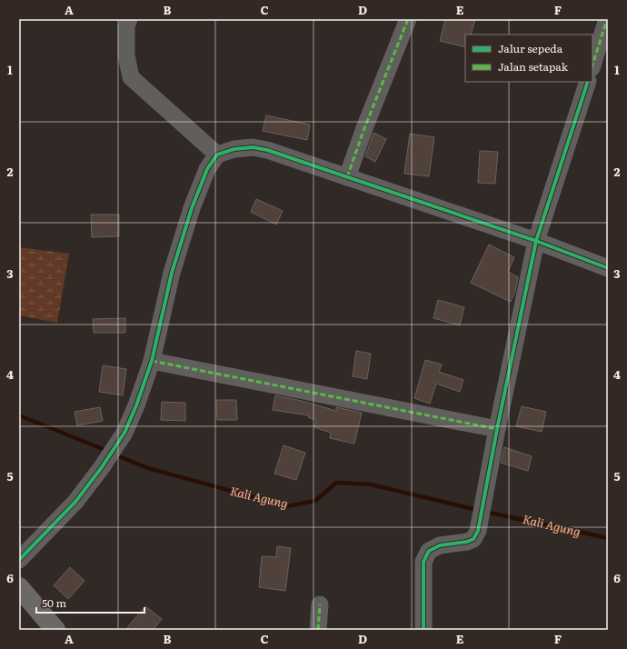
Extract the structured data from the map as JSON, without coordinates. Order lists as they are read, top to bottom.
{
  "water": ["Kali Agung"],
  "legend": ["Jalur sepeda", "Jalan setapak"],
  "scale_bar": "50 m",
  "grid": {
    "columns": [
      "A",
      "B",
      "C",
      "D",
      "E",
      "F"
    ],
    "rows": [
      "1",
      "2",
      "3",
      "4",
      "5",
      "6"
    ]
  }
}
